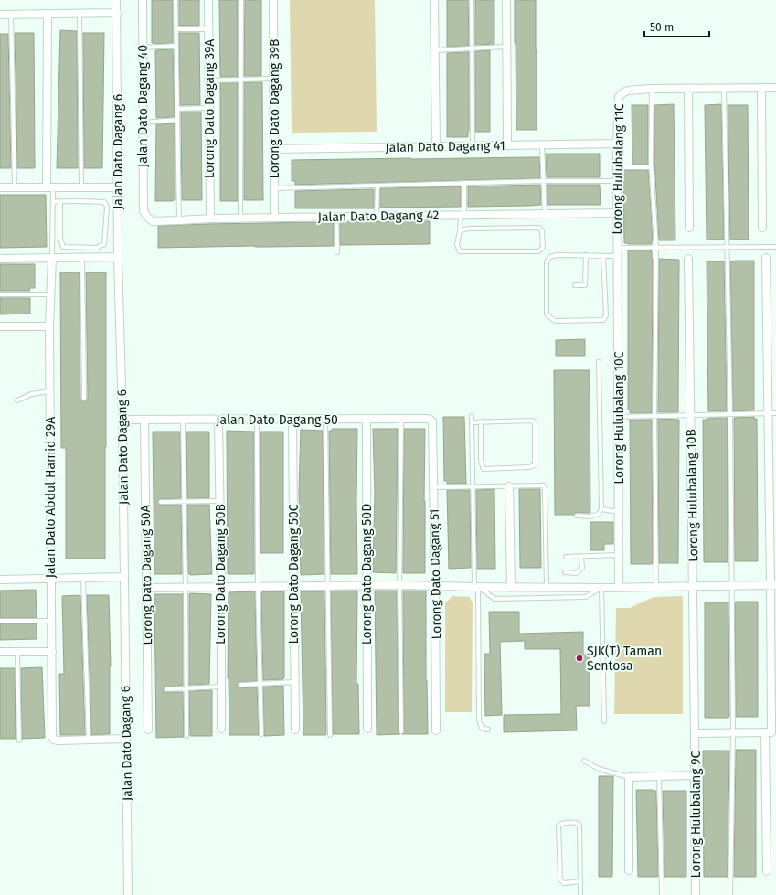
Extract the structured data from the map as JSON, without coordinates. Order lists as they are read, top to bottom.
{
  "streets": {
    "street": [
      "Jalan Dato Dagang 40",
      "Lorong Dato Dagang 39A",
      "Lorong Dato Dagang 39B",
      "Jalan Dato Dagang 41",
      "Jalan Dato Dagang 6",
      "Lorong Hulubalang 11C",
      "Jalan Dato Dagang 42",
      "Lorong Hulubalang 10C",
      "Jalan Dato Dagang 50",
      "Lorong Hulubalang 10B",
      "Jalan Dato Abdul Hamid 29A",
      "Lorong Dato Dagang 50B",
      "Lorong Dato Dagang 50C",
      "Lorong Dato Dagang 50D",
      "Lorong Dato Dagang 51",
      "Lorong Dato Dagang 50A",
      "Lorong Hulubalang 9C"
    ]
  },
  "crossings": [
    ["Jalan Dato Dagang 40", "Jalan Dato Dagang 42"],
    ["Lorong Dato Dagang 39A", "Jalan Dato Dagang 42"],
    ["Lorong Dato Dagang 39B", "Jalan Dato Dagang 41"],
    ["Lorong Dato Dagang 39B", "Jalan Dato Dagang 42"],
    ["Jalan Dato Dagang 41", "Lorong Hulubalang 11C"],
    ["Jalan Dato Dagang 6", "Jalan Dato Dagang 50"],
    ["Lorong Hulubalang 11C", "Jalan Dato Dagang 42"],
    ["Lorong Hulubalang 11C", "Lorong Hulubalang 10C"],
    ["Jalan Dato Dagang 50", "Lorong Dato Dagang 50B"],
    ["Jalan Dato Dagang 50", "Lorong Dato Dagang 50C"],
    ["Jalan Dato Dagang 50", "Lorong Dato Dagang 50D"],
    ["Jalan Dato Dagang 50", "Lorong Dato Dagang 51"],
    ["Jalan Dato Dagang 50", "Lorong Dato Dagang 50A"],
    ["Lorong Hulubalang 10B", "Lorong Hulubalang 9C"]
  ],
  "places": ["SJK(T) Taman Sentosa"],
  "scale_bar": "50 m"
}
